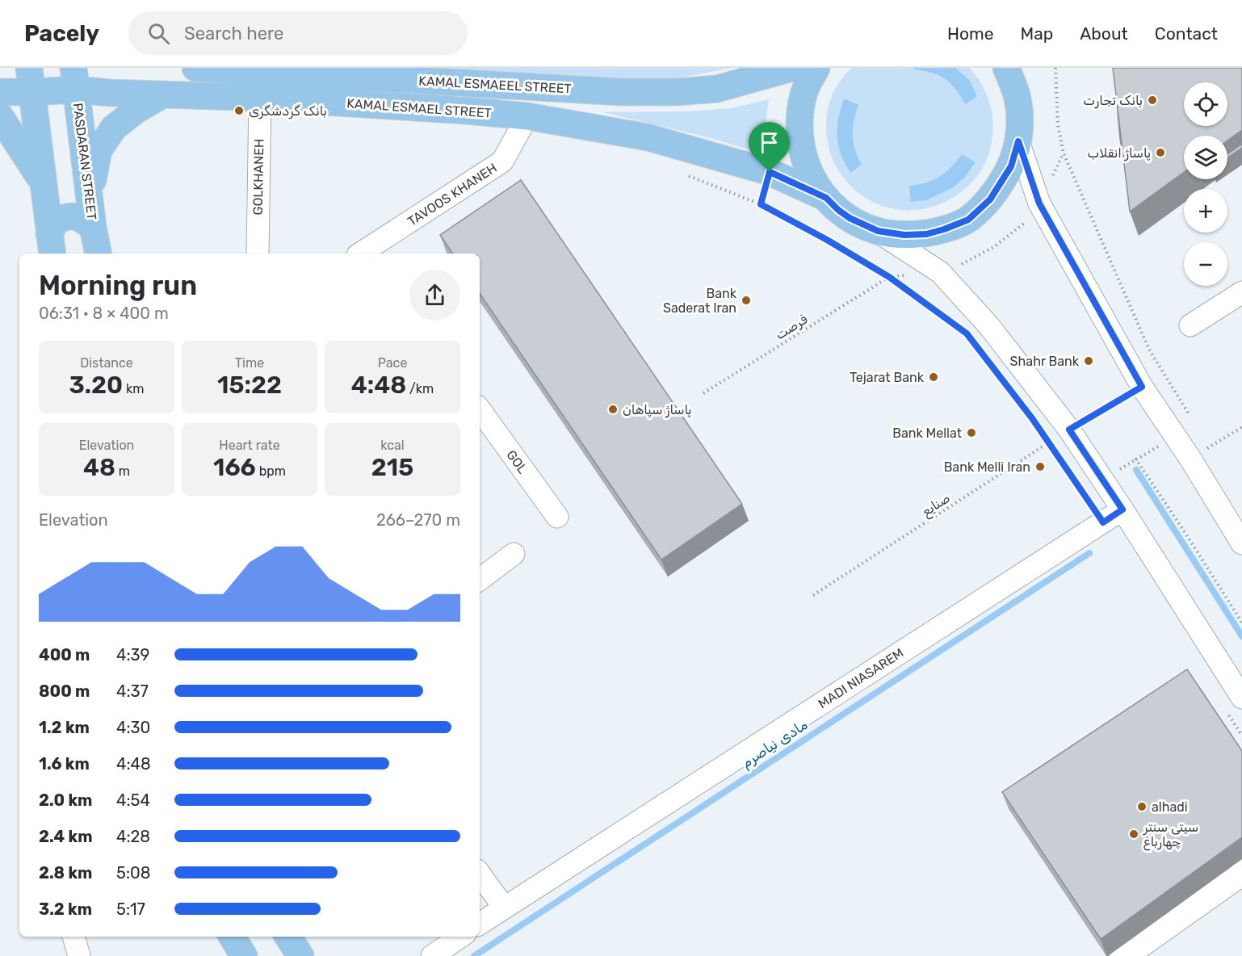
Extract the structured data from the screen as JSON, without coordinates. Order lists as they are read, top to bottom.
{
  "streets": {
    "main road": ["KAMAL ESMAEEL STREET", "KAMAL ESMAEL STREET", "PASDARAN STREET"],
    "street": [
      "GOLKHANEH",
      "TAVOOS KHANEH",
      "GOL",
      "MADI NIASAREM"
    ],
    "path": ["فرصت", "صنایع"]
  },
  "crossings": [
    ["KAMAL ESMAEL STREET", "PASDARAN STREET"],
    ["KAMAL ESMAEL STREET", "GOLKHANEH"],
    ["KAMAL ESMAEL STREET", "TAVOOS KHANEH"]
  ],
  "water": ["مادی نیاصرم"],
  "places": [
    "بانک تجارت",
    "بانک گردشگری",
    "پاساژ انقلاب",
    "Bank Saderat Iran",
    "Shahr Bank",
    "Tejarat Bank",
    "پاساژ سپاهان",
    "Bank Mellat",
    "Bank Melli Iran",
    "alhadi",
    "سیتی سنتر چهارباغ"
  ],
  "page": {
    "header": "Pacely",
    "search": "Search here",
    "nav": [
      "Home",
      "Map",
      "About",
      "Contact"
    ],
    "map_buttons": ["+", "−"],
    "heading": ["Morning run", "06:31 · 8 × 400 m"],
    "stats": [
      ["Distance", "3.20 km"],
      ["Time", "15:22"],
      ["Pace", "4:48 /km"],
      ["Elevation", "48 m"],
      ["Heart rate", "166 bpm"],
      ["kcal", "215"]
    ],
    "chart": ["Elevation", "266–270 m"],
    "list": [
      {
        "name": "400 m",
        "note": "4:39"
      },
      {
        "name": "800 m",
        "note": "4:37"
      },
      {
        "name": "1.2 km",
        "note": "4:30"
      },
      {
        "name": "1.6 km",
        "note": "4:48"
      },
      {
        "name": "2.0 km",
        "note": "4:54"
      },
      {
        "name": "2.4 km",
        "note": "4:28"
      },
      {
        "name": "2.8 km",
        "note": "5:08"
      },
      {
        "name": "3.2 km",
        "note": "5:17"
      }
    ]
  }
}
